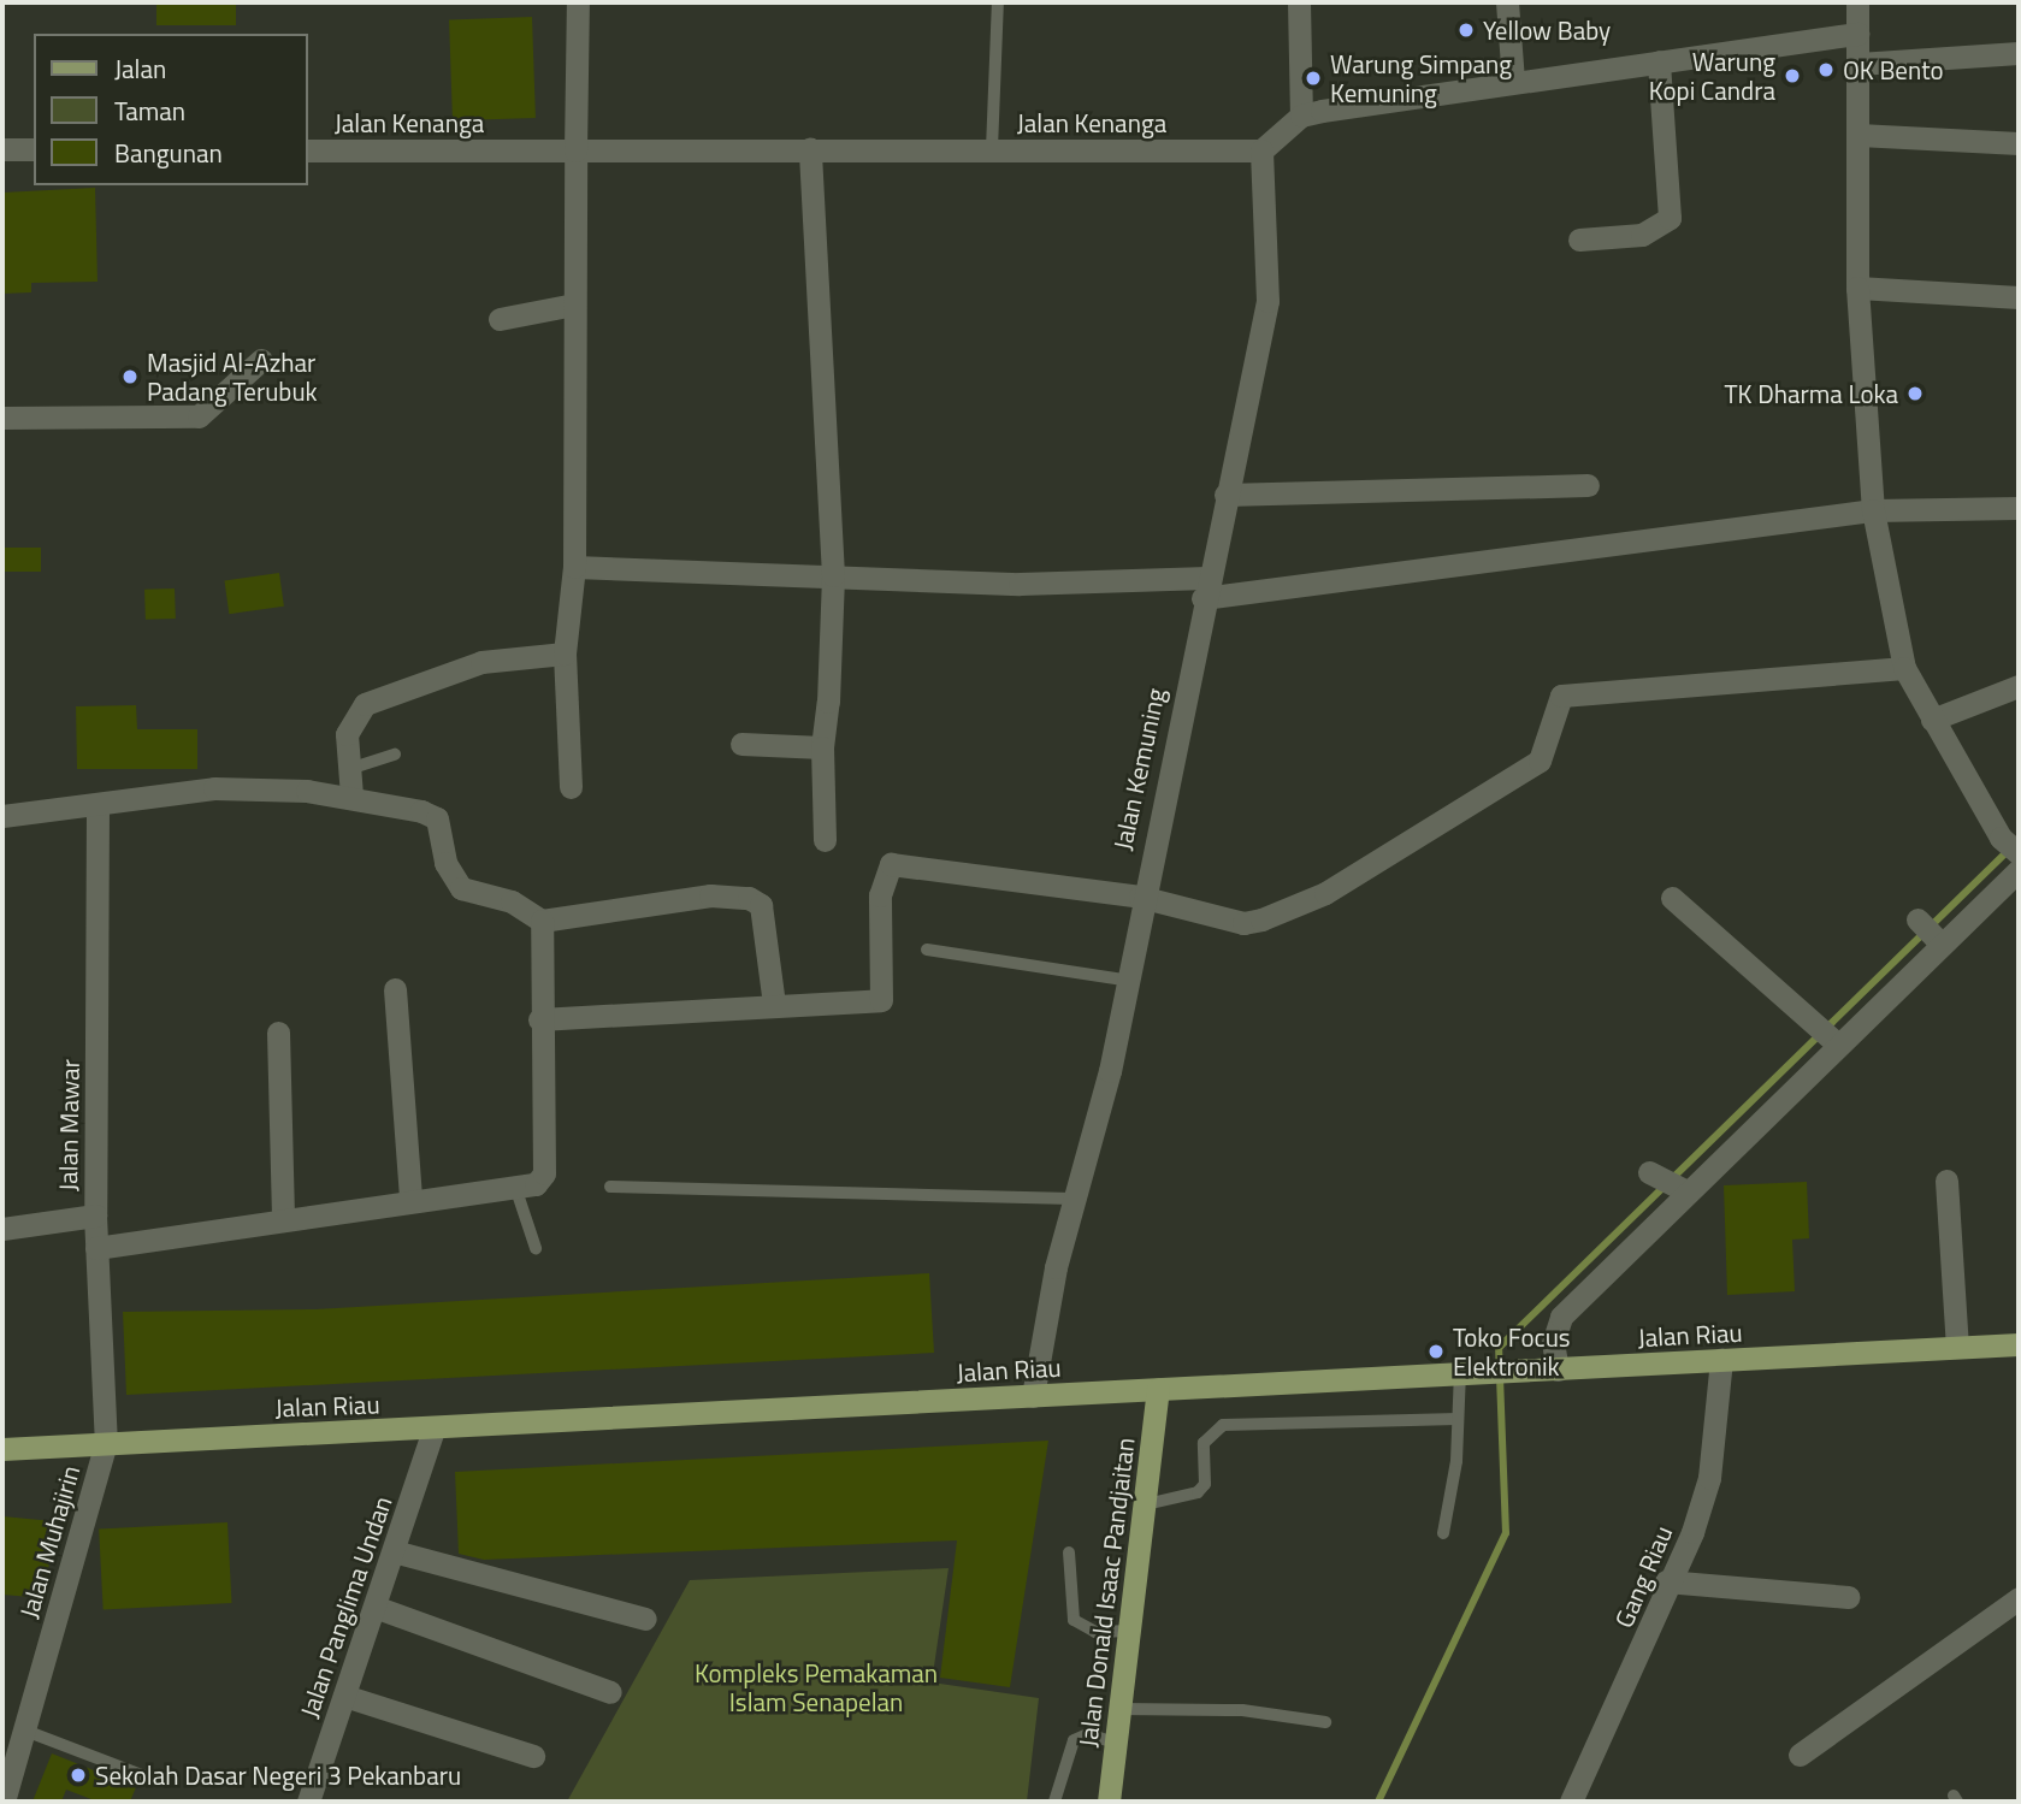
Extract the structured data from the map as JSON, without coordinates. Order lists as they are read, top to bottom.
{
  "streets": {
    "main road": ["Jalan Riau", "Jalan Donald Isaac Pandjaitan"],
    "street": [
      "Jalan Kenanga",
      "Jalan Kemuning",
      "Jalan Mawar",
      "Jalan Muhajirin",
      "Gang Riau",
      "Jalan Panglima Undan"
    ]
  },
  "crossings": [
    ["Jalan Kenanga", "Jalan Kemuning"],
    ["Jalan Kemuning", "Jalan Riau"],
    ["Jalan Mawar", "Jalan Riau"],
    ["Jalan Mawar", "Jalan Muhajirin"],
    ["Jalan Riau", "Jalan Muhajirin"],
    ["Jalan Riau", "Gang Riau"],
    ["Jalan Riau", "Jalan Donald Isaac Pandjaitan"],
    ["Jalan Riau", "Jalan Panglima Undan"]
  ],
  "parks": ["Kompleks Pemakaman Islam Senapelan"],
  "places": [
    "Yellow Baby",
    "OK Bento",
    "Warung Kopi Candra",
    "Warung Simpang Kemuning",
    "Masjid Al-Azhar Padang Terubuk",
    "TK Dharma Loka",
    "Toko Focus Elektronik",
    "Sekolah Dasar Negeri 3 Pekanbaru"
  ],
  "legend": ["Jalan", "Taman", "Bangunan"]
}
